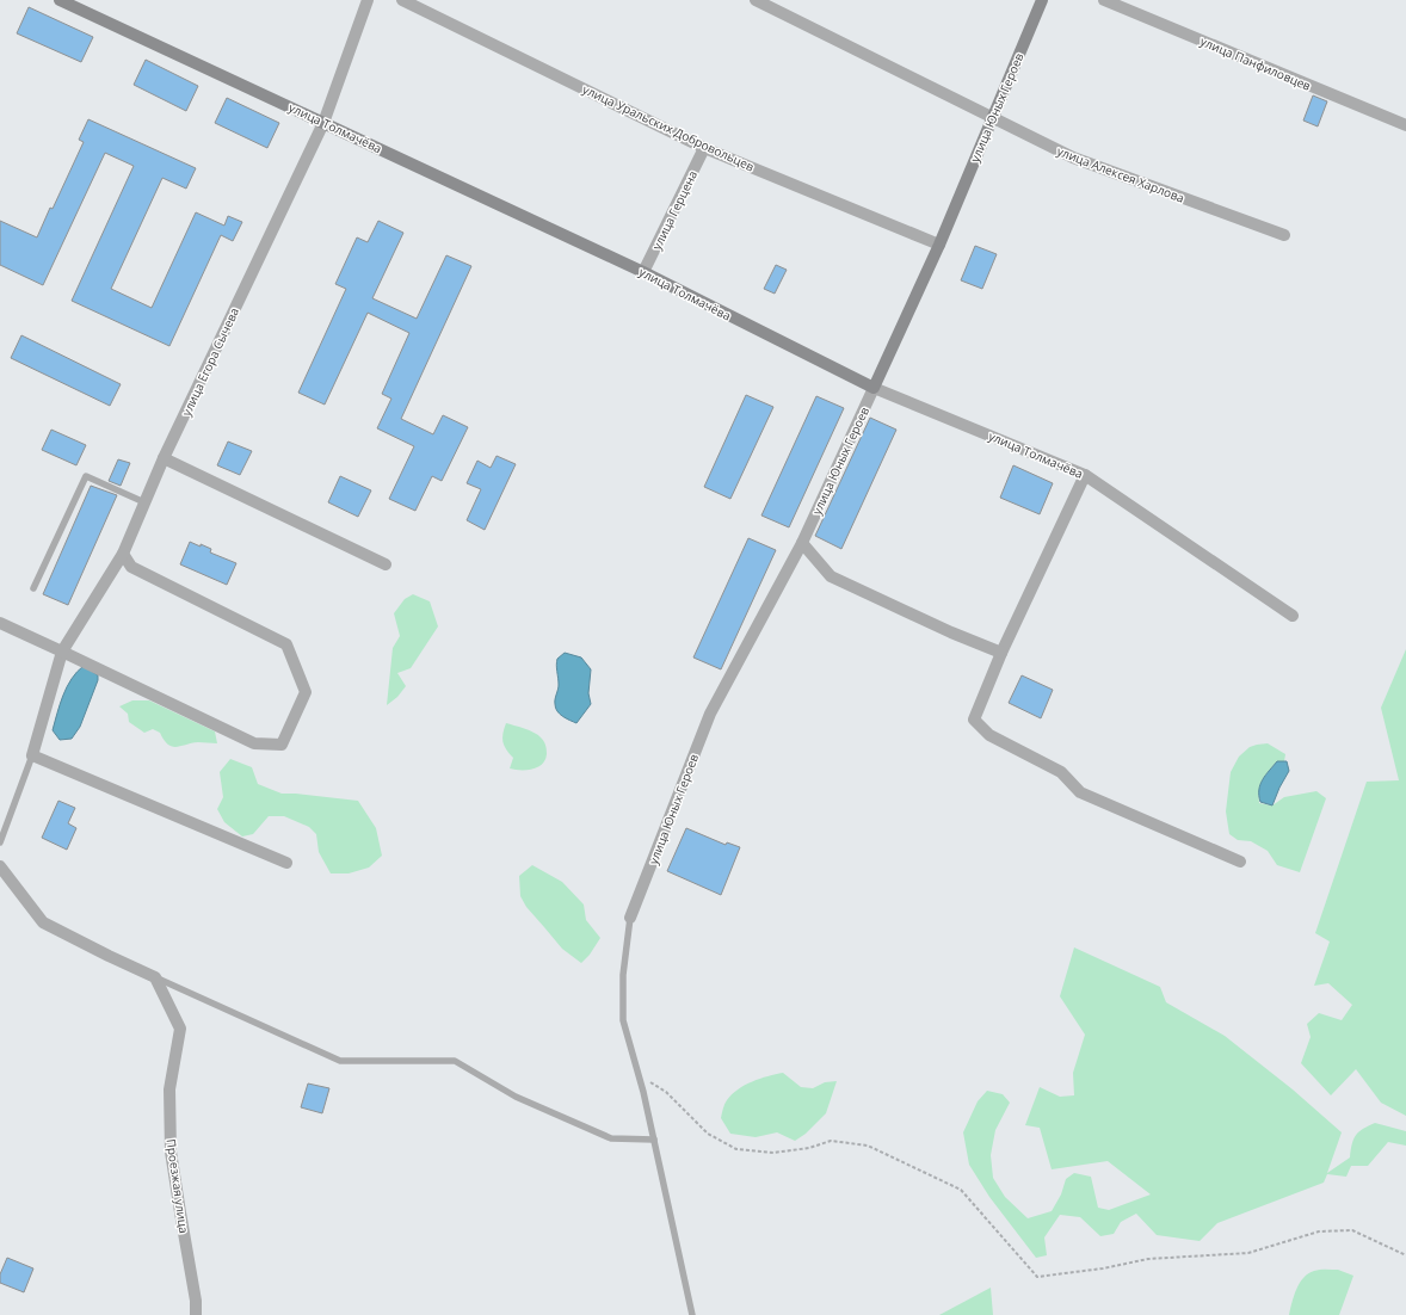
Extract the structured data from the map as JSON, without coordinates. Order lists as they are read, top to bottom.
{
  "streets": {
    "street": [
      "улица Панфиловцев",
      "улица Юных Героев",
      "улица Толмачёва",
      "улица Уральских Добровольцев",
      "улица Алексея Харлова",
      "улица Герцена",
      "улица Егора Сычева",
      "Проезжая улица"
    ]
  },
  "crossings": [
    ["улица Юных Героев", "улица Толмачёва"],
    ["улица Юных Героев", "улица Уральских Добровольцев"],
    ["улица Юных Героев", "улица Алексея Харлова"],
    ["улица Толмачёва", "улица Герцена"],
    ["улица Толмачёва", "улица Егора Сычева"],
    ["улица Уральских Добровольцев", "улица Герцена"]
  ]
}
